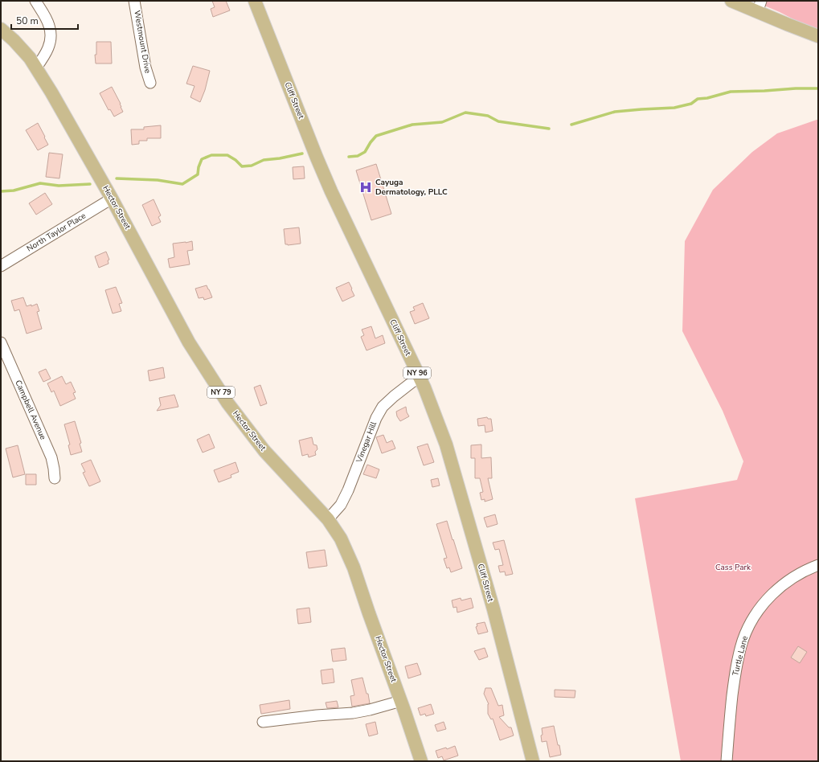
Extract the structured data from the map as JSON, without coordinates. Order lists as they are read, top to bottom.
{
  "streets": {
    "main road": [
      "Cliff Street",
      "Hector Street",
      "NY 96",
      "NY 79"
    ],
    "street": [
      "Westmount Drive",
      "North Taylor Place",
      "Campbell Avenue",
      "Vinegar Hill",
      "Turtle Lane"
    ]
  },
  "crossings": [
    ["Cliff Street", "Vinegar Hill"],
    ["Hector Street", "North Taylor Place"],
    ["Hector Street", "Vinegar Hill"]
  ],
  "parks": ["Cass Park"],
  "places": {
    "hospital": ["Cayuga Dermatology, PLLC"]
  },
  "scale_bar": "50 m"
}
